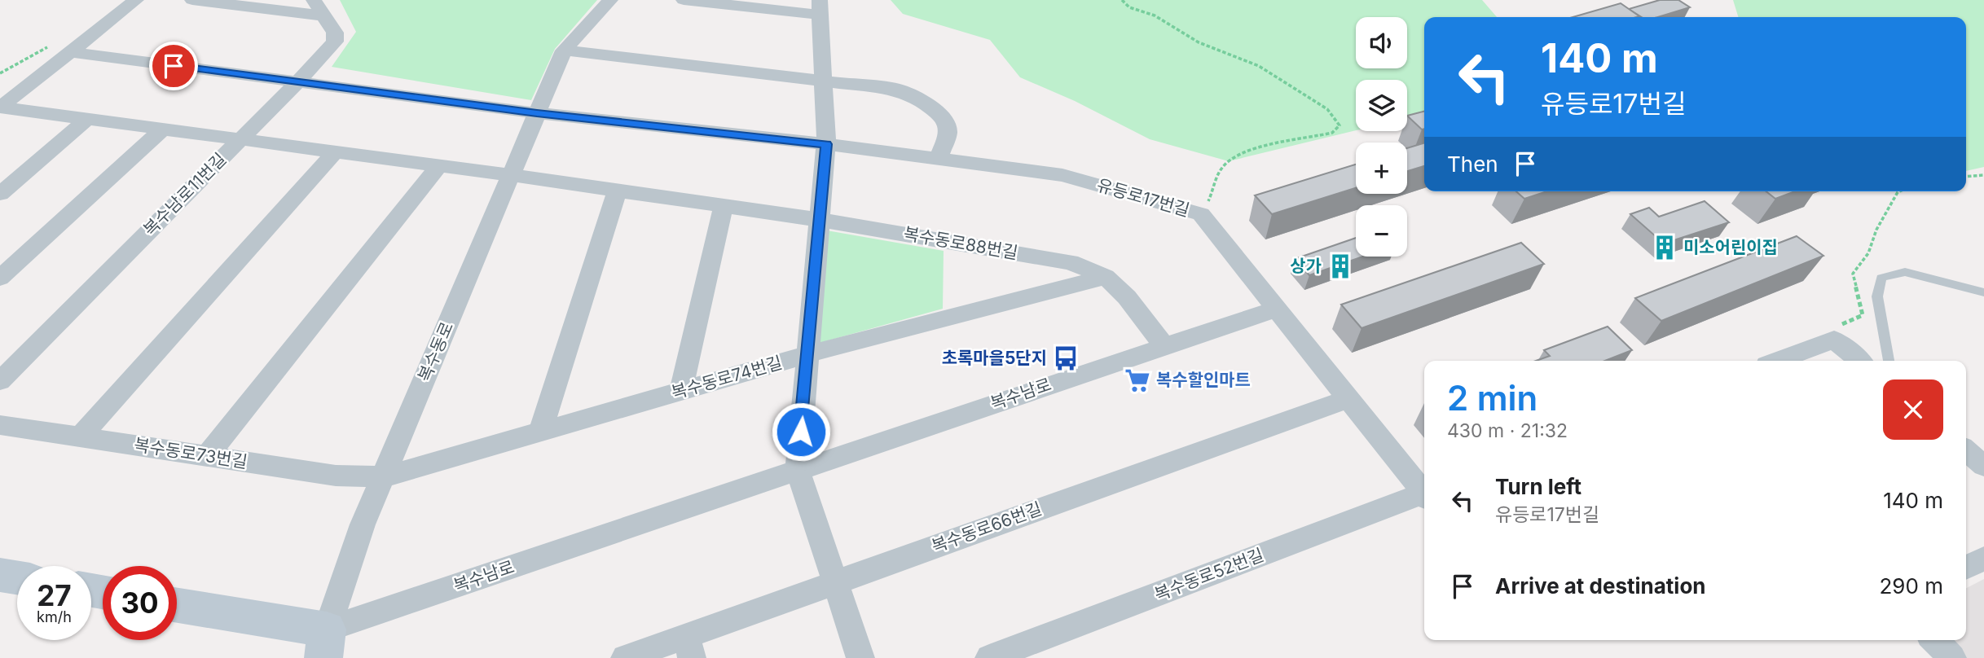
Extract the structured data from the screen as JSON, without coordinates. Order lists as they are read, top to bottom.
{
  "streets": {
    "main road": ["복수남로"],
    "street": [
      "복수남로11번길",
      "유등로17번길",
      "복수동로88번길",
      "복수동로",
      "복수동로74번길",
      "복수동로73번길",
      "복수동로66번길",
      "복수동로52번길"
    ]
  },
  "crossings": [
    ["복수남로11번길", "유등로17번길"],
    ["복수남로11번길", "복수동로88번길"],
    ["유등로17번길", "복수동로"],
    ["유등로17번길", "복수남로"],
    ["유등로17번길", "복수동로66번길"],
    ["복수동로88번길", "복수동로"],
    ["복수동로88번길", "복수동로74번길"],
    ["복수동로88번길", "복수남로"],
    ["복수동로", "복수동로74번길"],
    ["복수동로", "복수남로"],
    ["복수동로", "복수동로73번길"],
    ["복수동로74번길", "복수동로73번길"]
  ],
  "places": {
    "building": ["미소어린이집", "상가"],
    "bus stop": ["초록마을5단지"],
    "supermarket": ["복수할인마트"]
  },
  "page": {
    "map_buttons": ["+", "−"],
    "turn": ["140 m", "유등로17번길"],
    "then": "Then",
    "heading": ["2 min", "430 m · 21:32"],
    "list": [
      {
        "name": "Turn left",
        "note": "유등로17번길",
        "value": "140 m"
      },
      {
        "name": "Arrive at destination",
        "value": "290 m"
      }
    ],
    "speed": "27 km/h",
    "limit": "30"
  }
}
